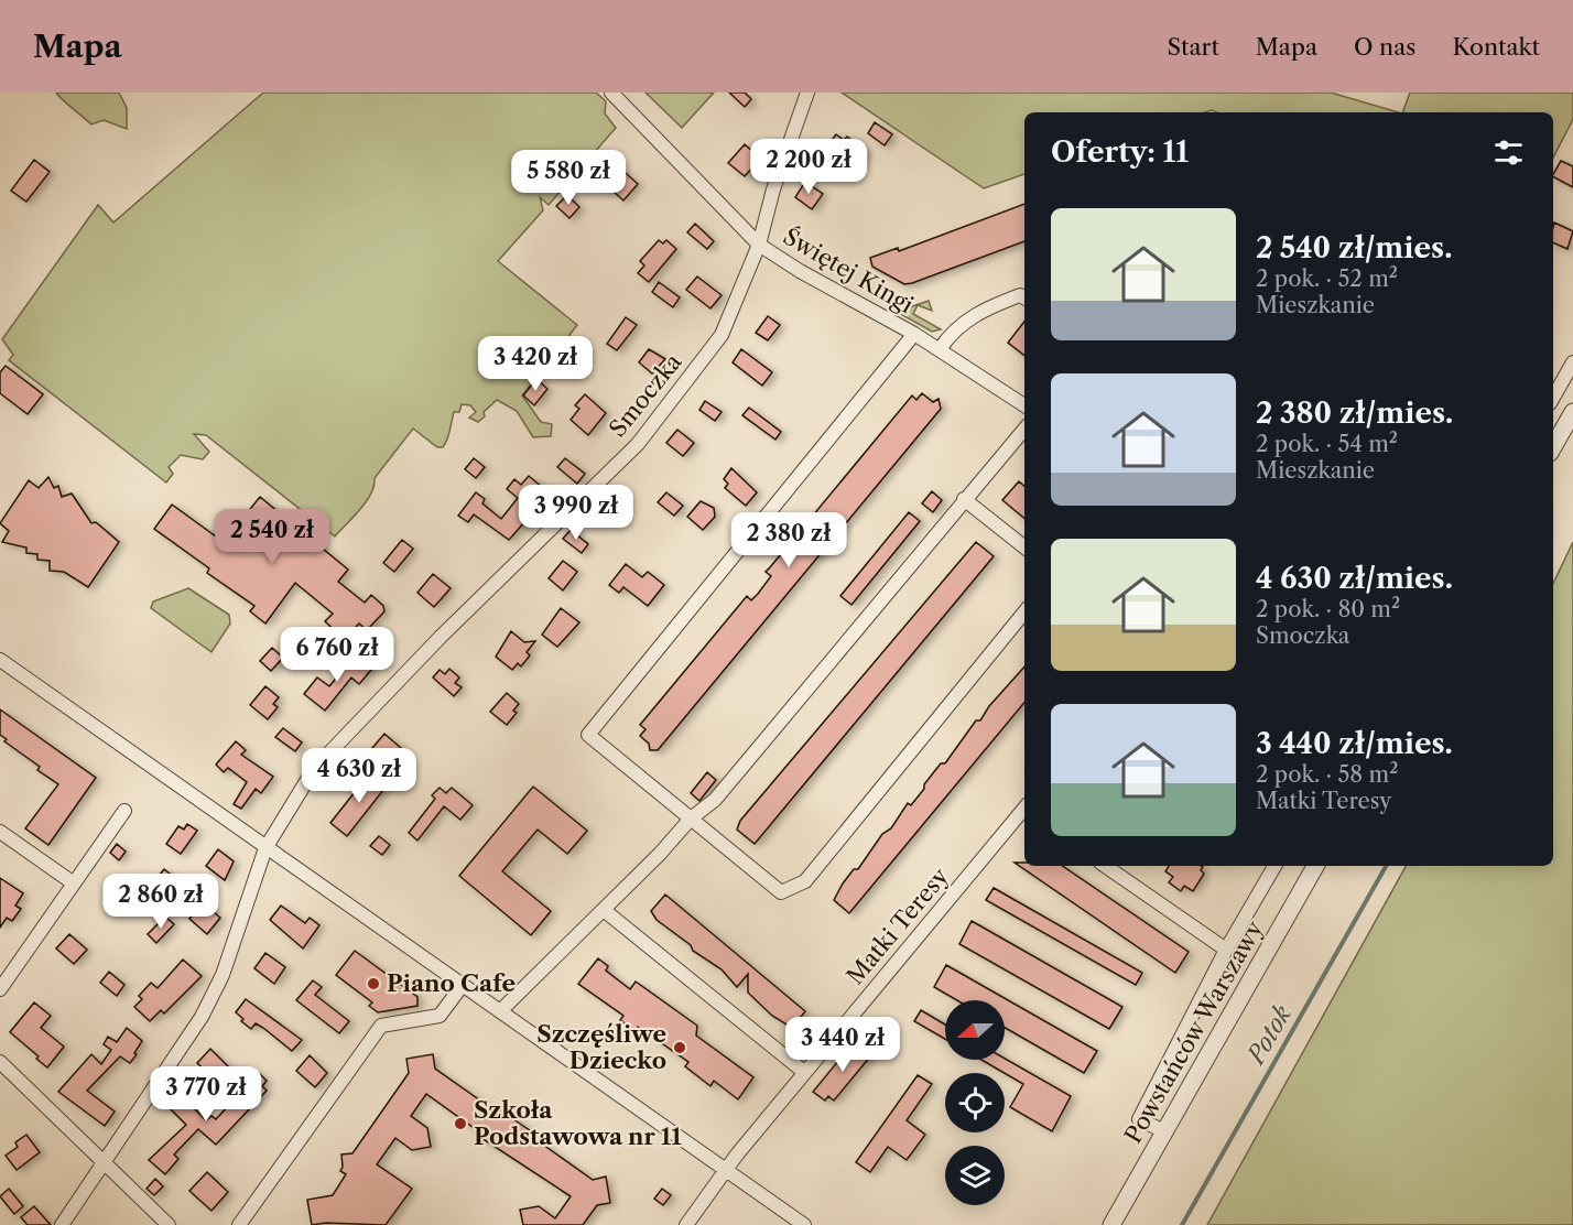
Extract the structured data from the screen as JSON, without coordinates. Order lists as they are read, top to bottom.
{
  "streets": {
    "street": [
      "Świętej Kingi",
      "Smoczka",
      "Matki Teresy",
      "Powstańców Warszawy"
    ]
  },
  "crossings": [
    ["Świętej Kingi", "Smoczka"]
  ],
  "water": ["Potok"],
  "places": ["Piano Cafe", "Szczęśliwe Dziecko", "Szkoła Podstawowa nr 11"],
  "north": "left",
  "page": {
    "header": "Mapa",
    "nav": [
      "Start",
      "Mapa",
      "O nas",
      "Kontakt"
    ],
    "heading": "Oferty: 11",
    "price": [
      "2 200 zł",
      "5 580 zł",
      "3 420 zł",
      "3 990 zł",
      "2 540 zł",
      "2 380 zł",
      "6 760 zł",
      "4 630 zł",
      "2 860 zł",
      "3 440 zł",
      "3 770 zł"
    ],
    "list": [
      {
        "name": "2 540 zł/mies.",
        "note": "2 pok. · 52 m² · Mieszkanie"
      },
      {
        "name": "2 380 zł/mies.",
        "note": "2 pok. · 54 m² · Mieszkanie"
      },
      {
        "name": "4 630 zł/mies.",
        "note": "2 pok. · 80 m² · Smoczka"
      },
      {
        "name": "3 440 zł/mies.",
        "note": "2 pok. · 58 m² · Matki Teresy"
      }
    ]
  }
}
